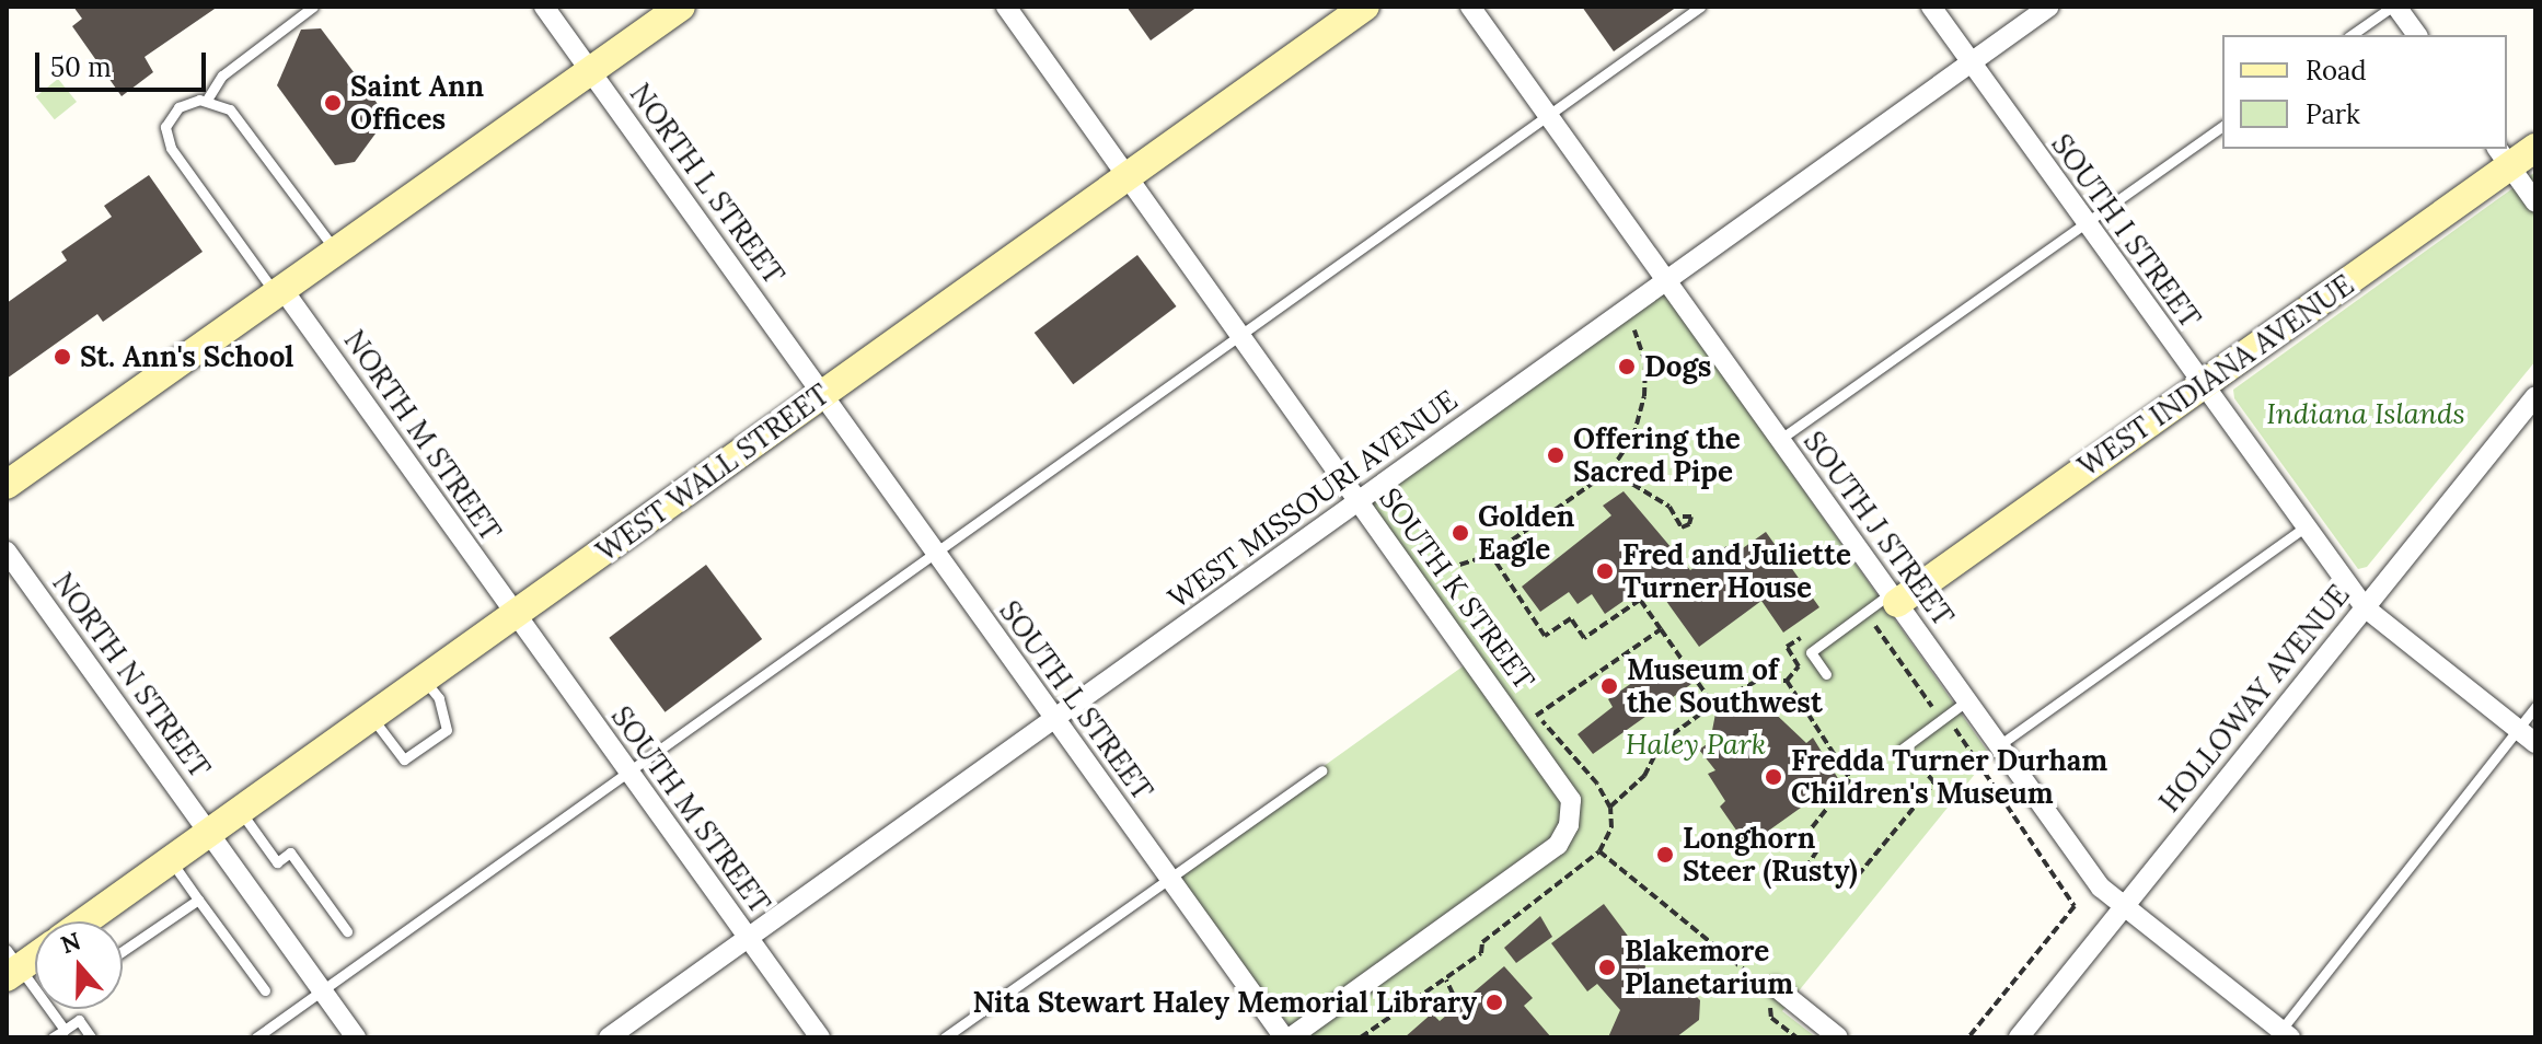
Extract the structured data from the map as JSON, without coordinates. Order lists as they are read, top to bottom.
{
  "streets": {
    "street": [
      "NORTH L STREET",
      "SOUTH I STREET",
      "WEST INDIANA AVENUE",
      "NORTH M STREET",
      "WEST WALL STREET",
      "WEST MISSOURI AVENUE",
      "SOUTH J STREET",
      "SOUTH K STREET",
      "NORTH N STREET",
      "HOLLOWAY AVENUE",
      "SOUTH L STREET",
      "SOUTH M STREET"
    ]
  },
  "crossings": [
    ["NORTH L STREET", "WEST WALL STREET"],
    ["NORTH L STREET", "SOUTH L STREET"],
    ["SOUTH I STREET", "WEST INDIANA AVENUE"],
    ["SOUTH I STREET", "WEST MISSOURI AVENUE"],
    ["SOUTH I STREET", "HOLLOWAY AVENUE"],
    ["WEST INDIANA AVENUE", "SOUTH J STREET"],
    ["NORTH M STREET", "WEST WALL STREET"],
    ["NORTH M STREET", "SOUTH M STREET"],
    ["WEST WALL STREET", "SOUTH K STREET"],
    ["WEST WALL STREET", "NORTH N STREET"],
    ["WEST WALL STREET", "SOUTH L STREET"],
    ["WEST WALL STREET", "SOUTH M STREET"],
    ["WEST MISSOURI AVENUE", "SOUTH J STREET"],
    ["WEST MISSOURI AVENUE", "SOUTH K STREET"],
    ["WEST MISSOURI AVENUE", "SOUTH L STREET"],
    ["WEST MISSOURI AVENUE", "SOUTH M STREET"],
    ["SOUTH J STREET", "HOLLOWAY AVENUE"],
    ["SOUTH K STREET", "SOUTH L STREET"]
  ],
  "parks": ["Indiana Islands", "Haley Park"],
  "places": [
    "Saint Ann Offices",
    "St. Ann's School",
    "Dogs",
    "Offering the Sacred Pipe",
    "Golden Eagle",
    "Fred and Juliette Turner House",
    "Museum of the Southwest",
    "Fredda Turner Durham Children's Museum",
    "Longhorn Steer (Rusty)",
    "Blakemore Planetarium",
    "Nita Stewart Haley Memorial Library"
  ],
  "legend": ["Road", "Park"],
  "scale_bar": "50 m",
  "north": "top"
}
